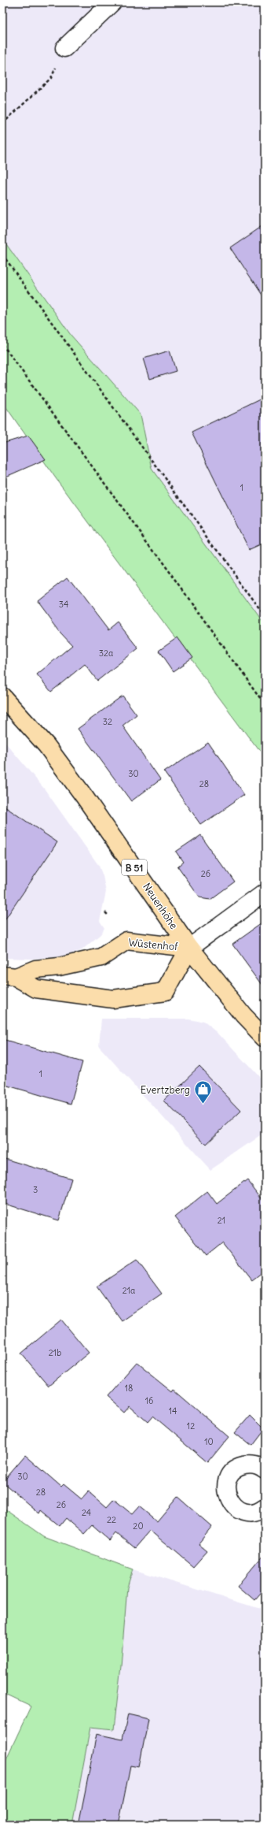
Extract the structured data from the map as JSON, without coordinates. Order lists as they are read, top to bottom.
{
  "streets": {
    "main road": ["B 51", "Neuenhöhe", "Wüstenhof"]
  },
  "crossings": [
    ["Neuenhöhe", "Wüstenhof"]
  ],
  "places": {
    "shop": ["Evertzberg"]
  },
  "house_numbers": [
    "1",
    "34",
    "32a",
    "32",
    "30",
    "28",
    "26",
    "1",
    "3",
    "21",
    "21a",
    "21b",
    "18",
    "16",
    "14",
    "12",
    "10",
    "30",
    "28",
    "26",
    "24",
    "22",
    "20"
  ]
}
